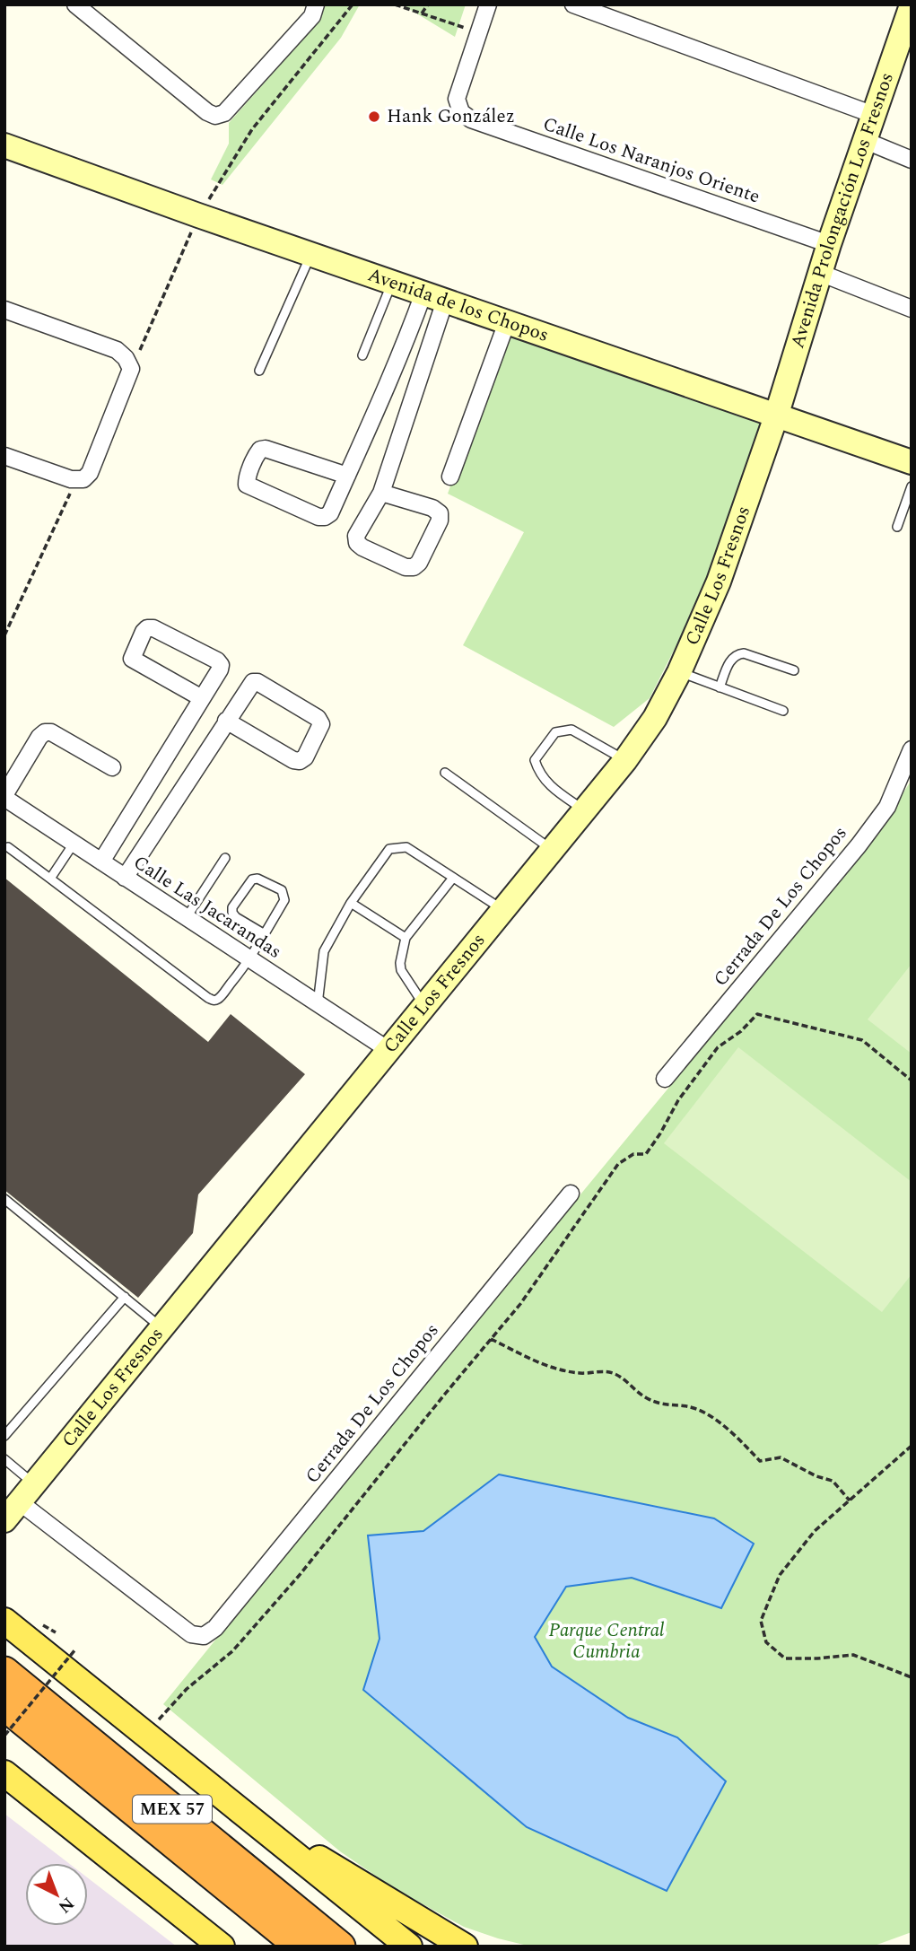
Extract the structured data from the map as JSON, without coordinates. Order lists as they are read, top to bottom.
{
  "streets": {
    "highway": ["MEX 57"],
    "street": [
      "Calle Los Naranjos Oriente",
      "Avenida Prolongación Los Fresnos",
      "Avenida de los Chopos",
      "Calle Los Fresnos",
      "Cerrada De Los Chopos",
      "Calle Las Jacarandas"
    ]
  },
  "crossings": [
    ["Calle Los Naranjos Oriente", "Avenida Prolongación Los Fresnos"],
    ["Avenida Prolongación Los Fresnos", "Avenida de los Chopos"],
    ["Avenida Prolongación Los Fresnos", "Calle Los Fresnos"],
    ["Avenida de los Chopos", "Calle Los Fresnos"],
    ["Calle Los Fresnos", "Cerrada De Los Chopos"],
    ["Calle Los Fresnos", "Calle Las Jacarandas"]
  ],
  "parks": ["Parque Central Cumbria"],
  "places": ["Hank González"],
  "north": "bottom right"
}
